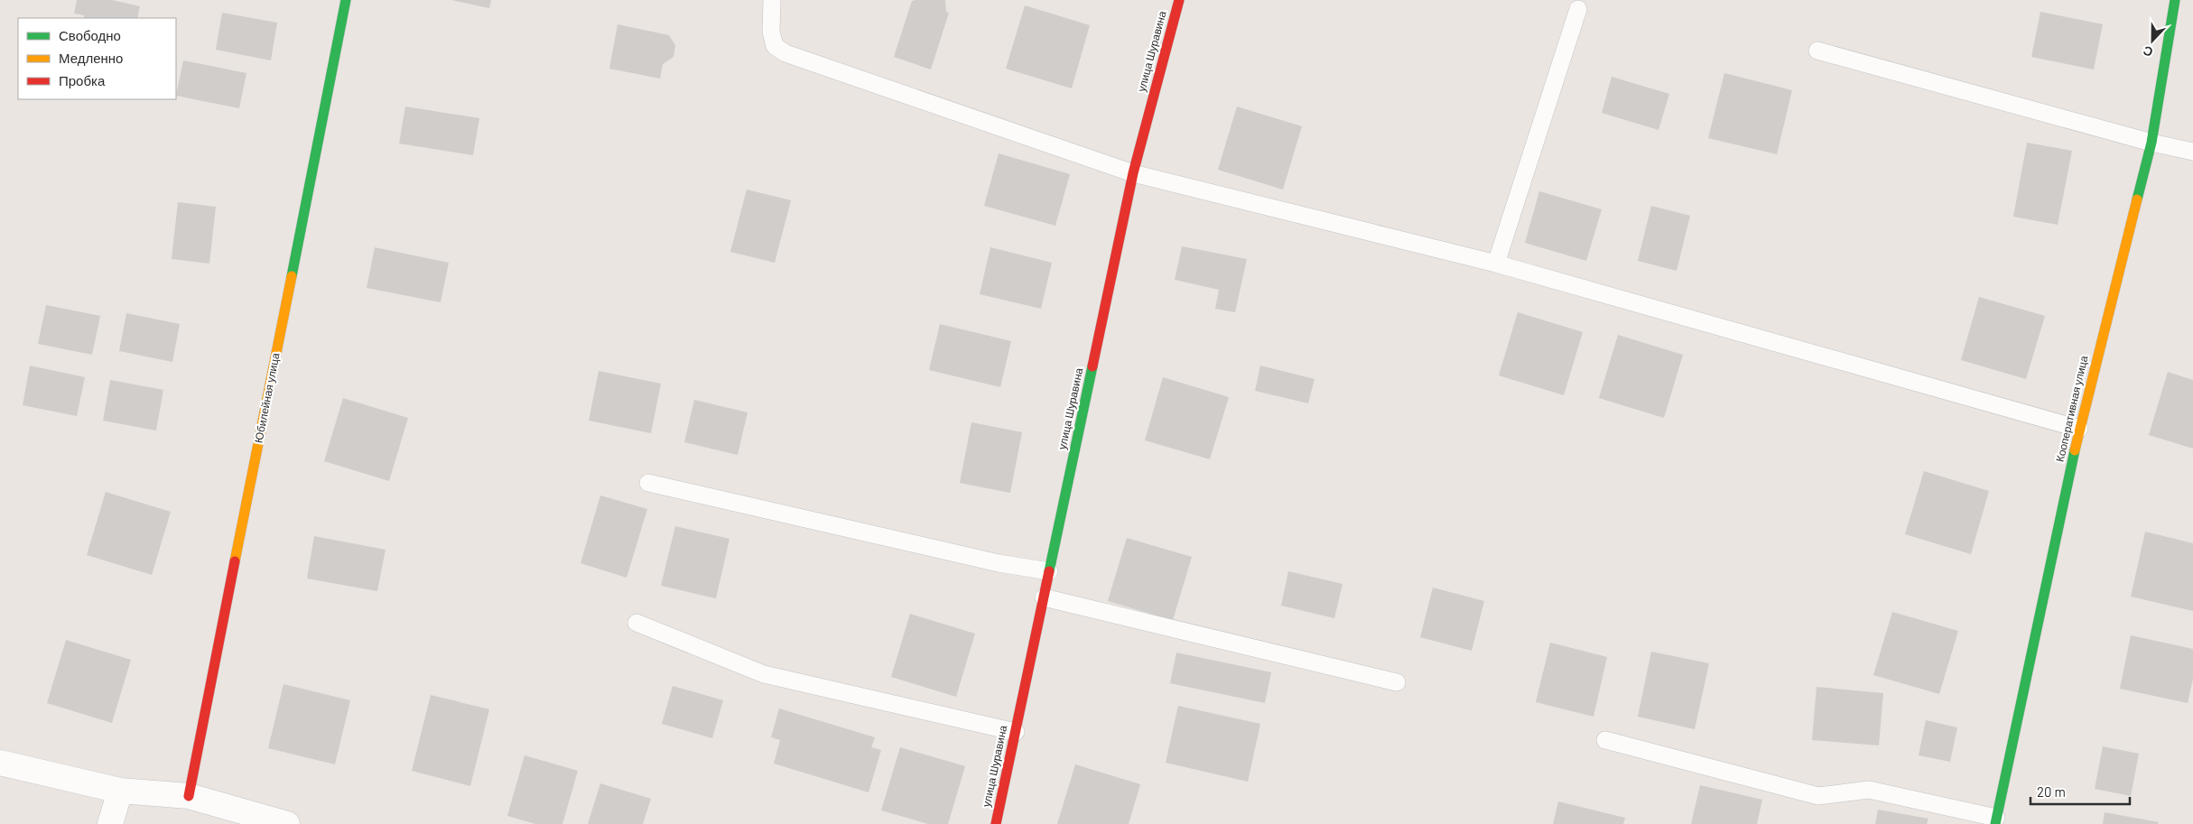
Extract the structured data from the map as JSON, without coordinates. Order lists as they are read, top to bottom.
{
  "streets": {
    "street": ["улица Шуравина", "Юбилейная улица", "Кооперативная улица"]
  },
  "legend": ["Свободно", "Медленно", "Пробка"],
  "scale_bar": "20 m",
  "north": "bottom"
}
